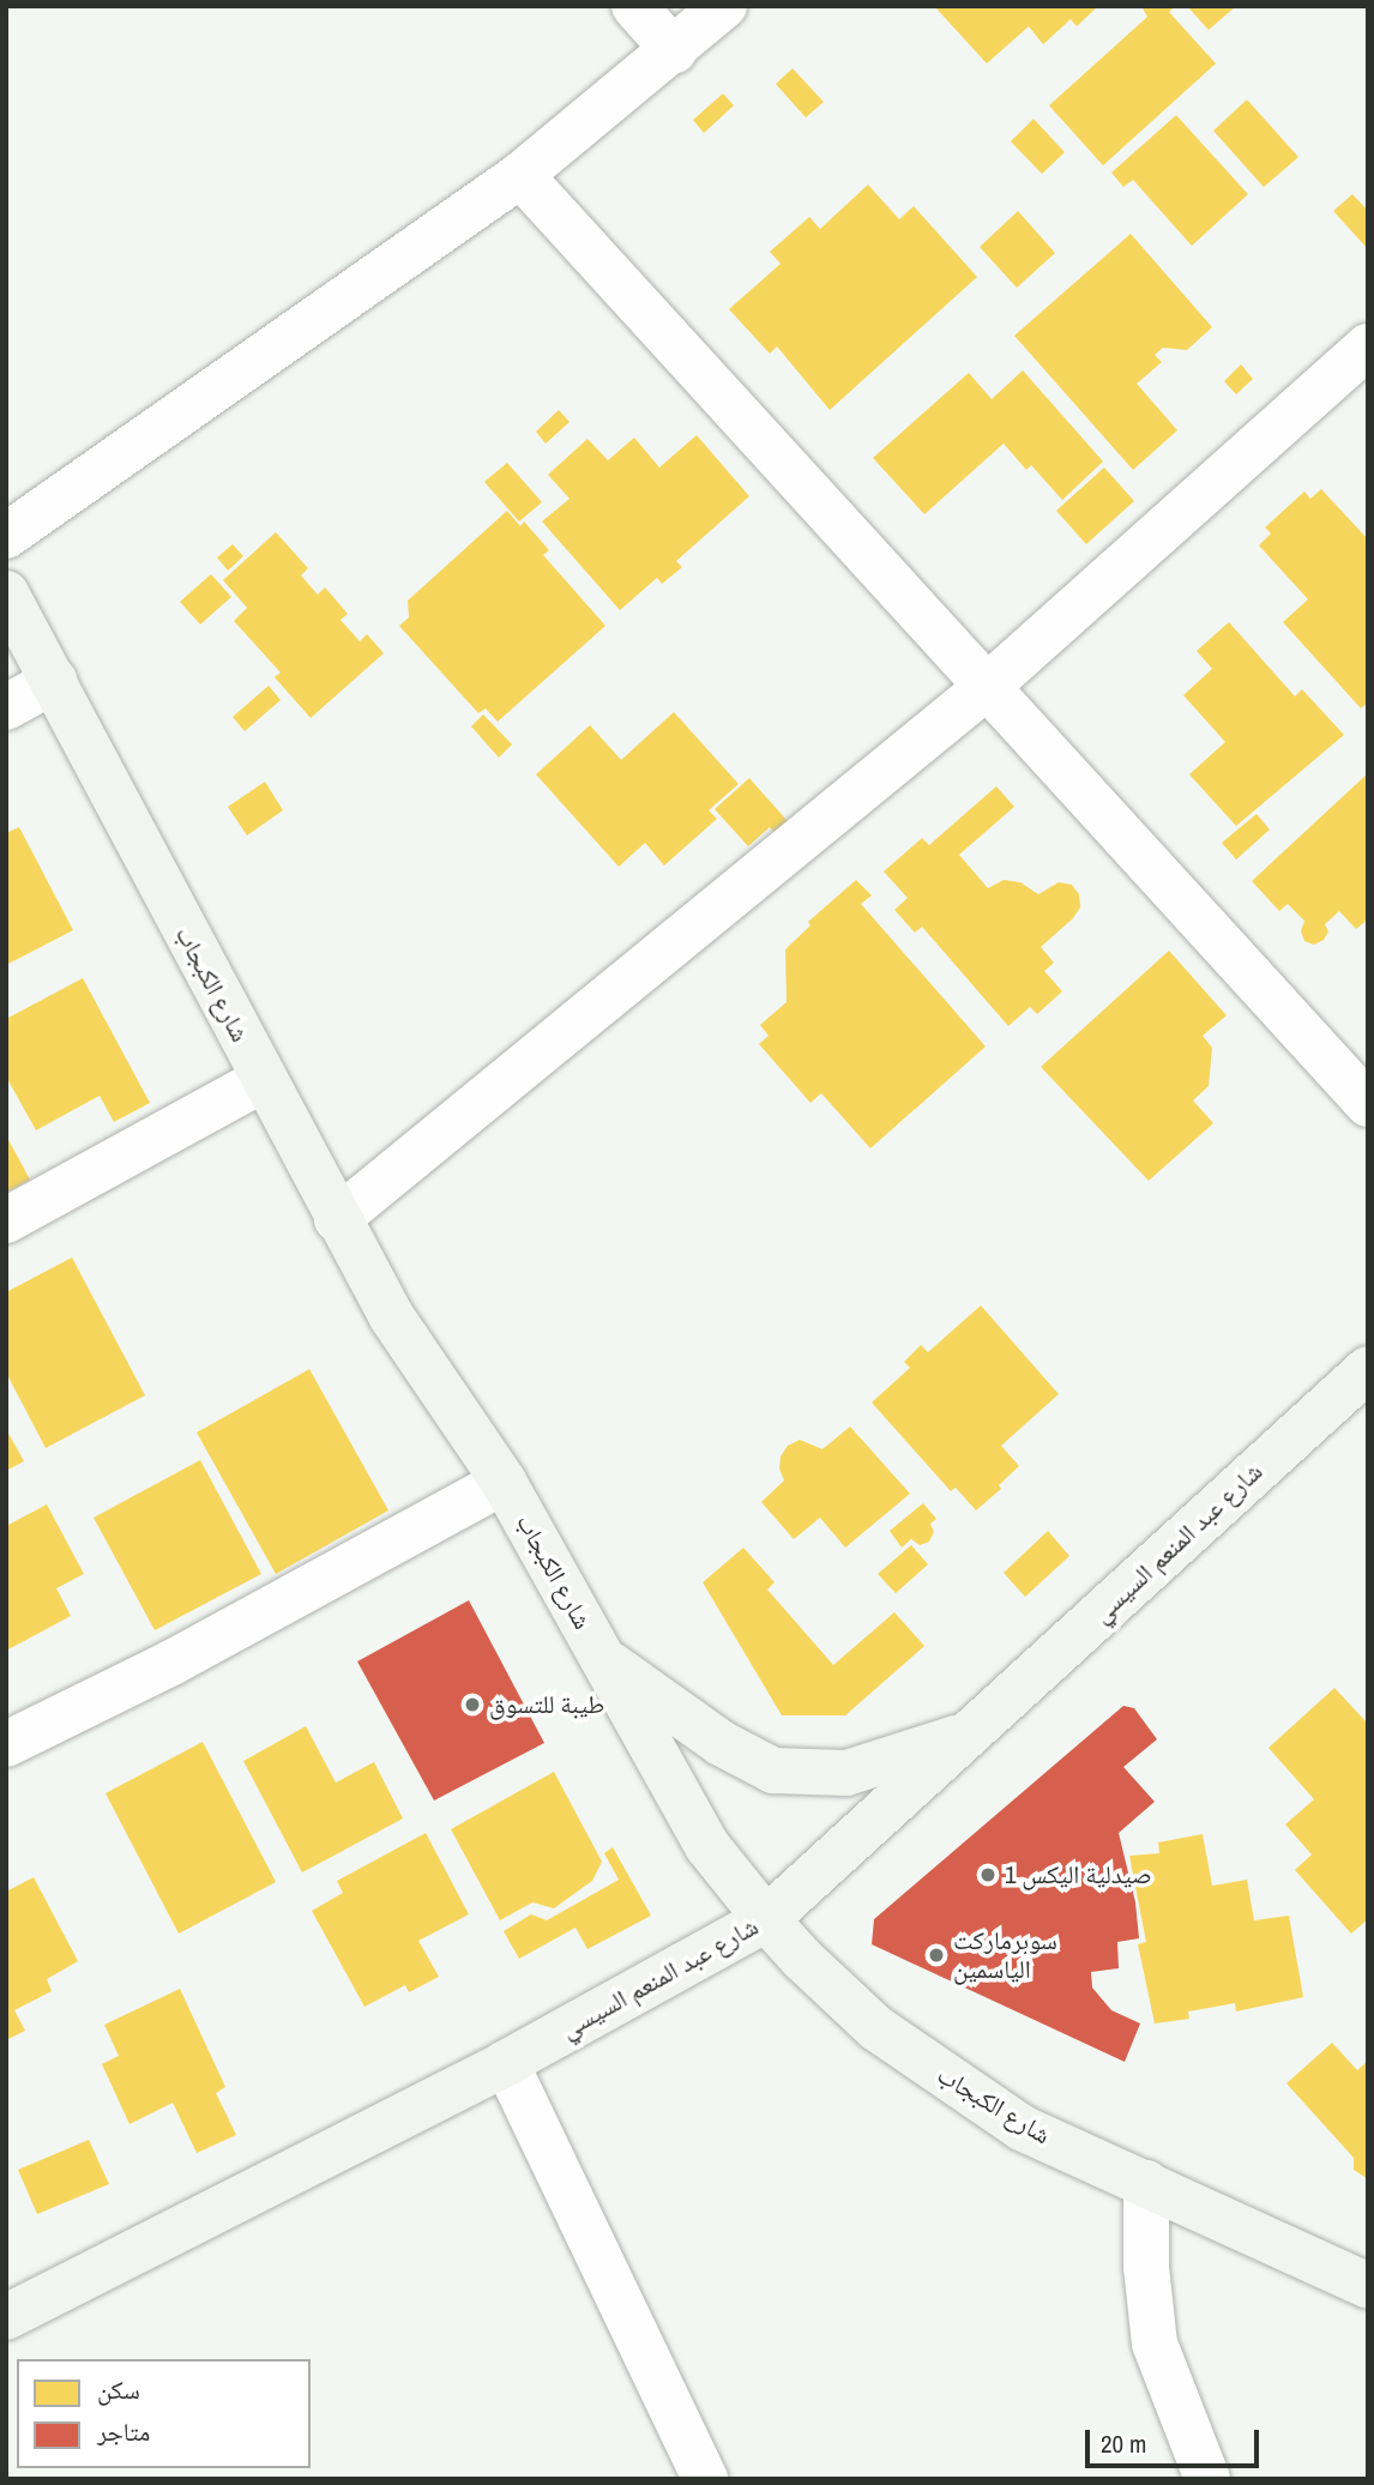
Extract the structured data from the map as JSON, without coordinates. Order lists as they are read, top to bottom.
{
  "streets": {
    "main road": ["شارع الكبجاب", "شارع عبد المنعم السيسي"]
  },
  "crossings": [
    ["شارع الكبجاب", "شارع عبد المنعم السيسي"]
  ],
  "places": ["طيبة للتسوق", "صيدلية اليكس 1", "سوبرماركت الياسمين"],
  "legend": ["سكن", "متاجر"],
  "scale_bar": "20 m"
}
